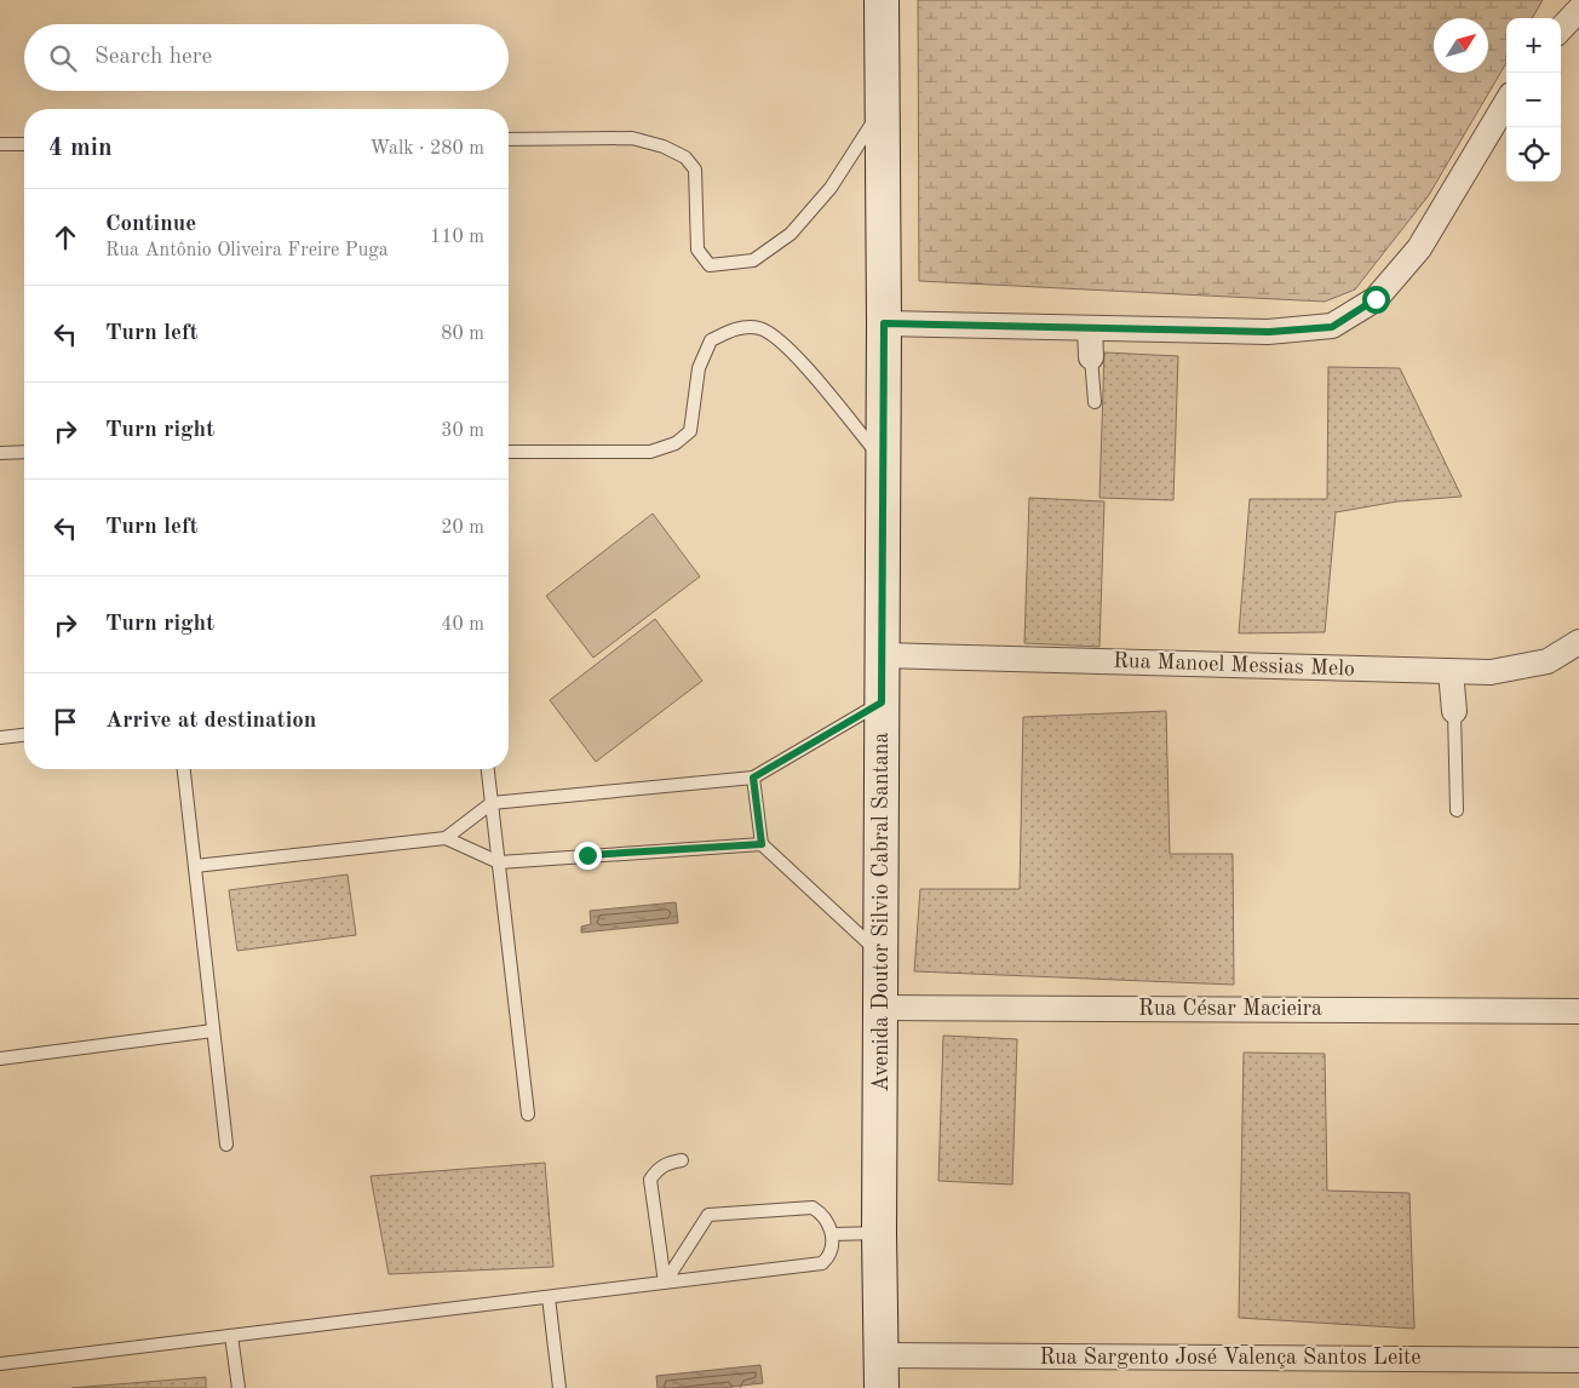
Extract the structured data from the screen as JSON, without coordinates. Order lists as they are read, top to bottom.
{
  "streets": {
    "street": [
      "Rua Manoel Messias Melo",
      "Avenida Doutor Silvio Cabral Santana",
      "Rua César Macieira",
      "Rua Sargento José Valença Santos Leite"
    ]
  },
  "crossings": [
    ["Rua Manoel Messias Melo", "Avenida Doutor Silvio Cabral Santana"],
    ["Avenida Doutor Silvio Cabral Santana", "Rua César Macieira"],
    ["Avenida Doutor Silvio Cabral Santana", "Rua Sargento José Valença Santos Leite"]
  ],
  "north": "top right",
  "page": {
    "map_buttons": ["+", "−"],
    "search": "Search here",
    "heading": ["4 min", "Walk · 280 m"],
    "list": [
      ["Continue", "Rua Antônio Oliveira Freire Puga", "110 m"],
      ["Turn left", "80 m"],
      ["Turn right", "30 m"],
      ["Turn left", "20 m"],
      ["Turn right", "40 m"],
      "Arrive at destination"
    ]
  }
}
